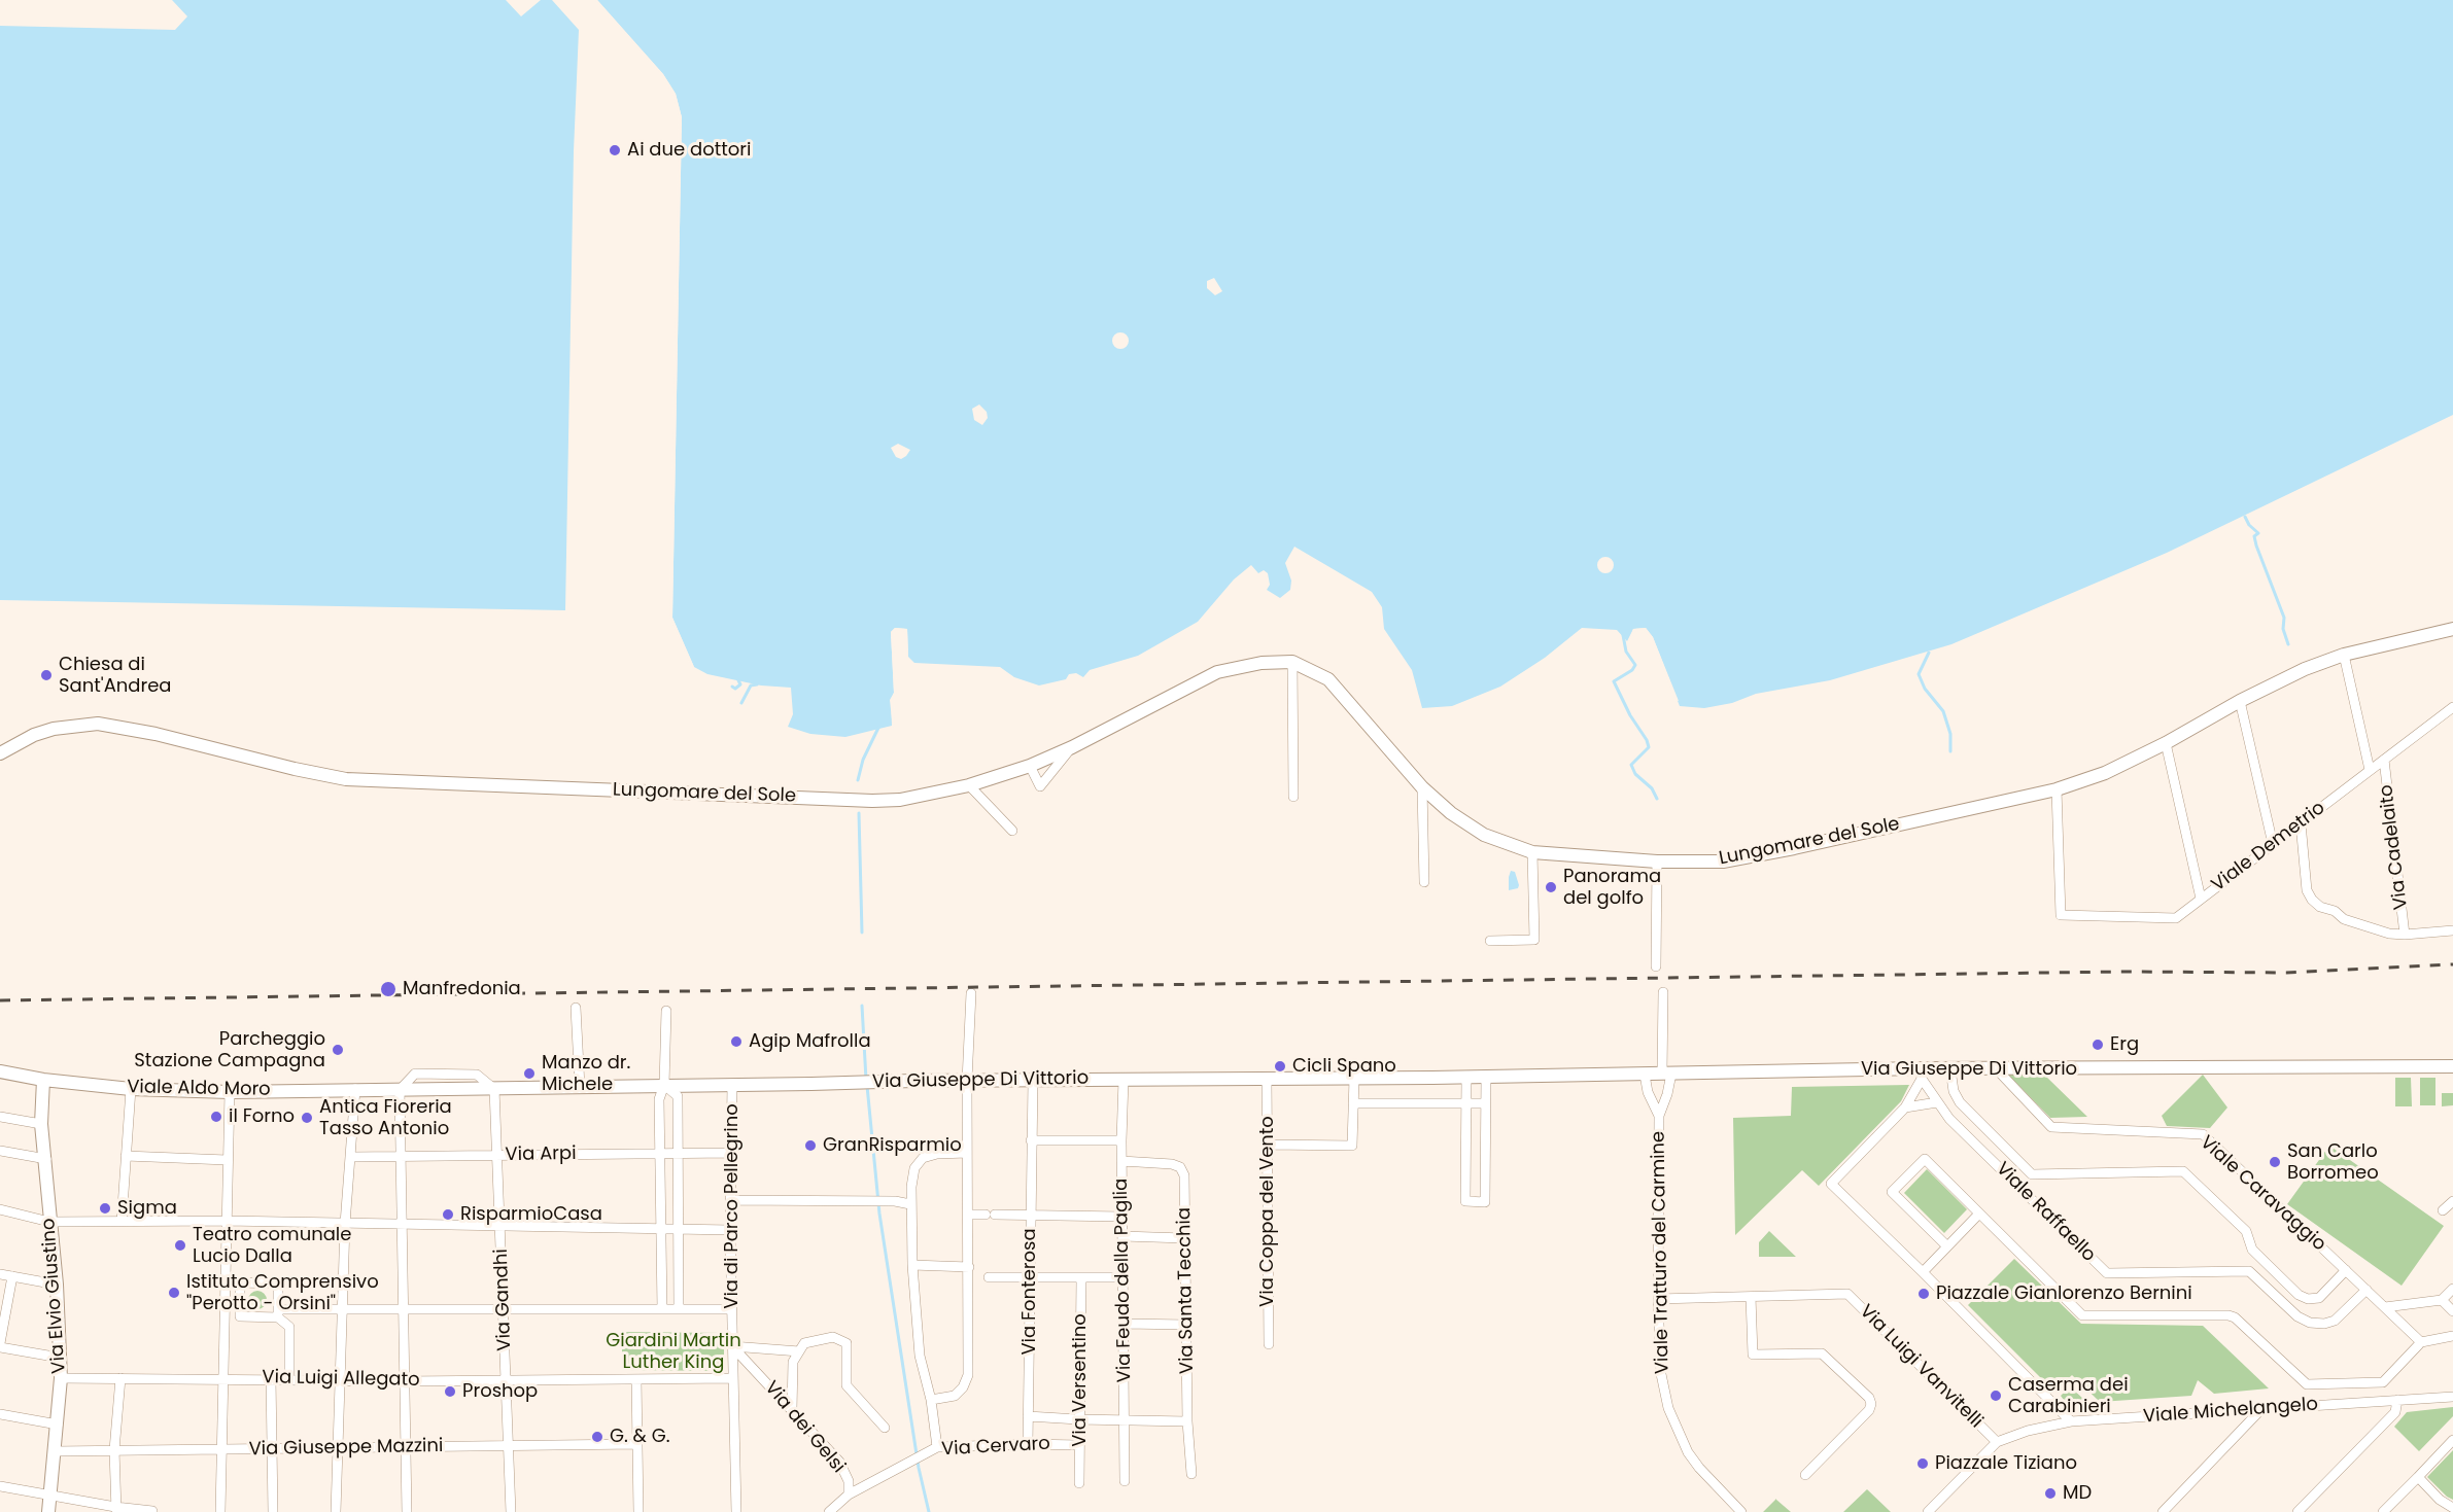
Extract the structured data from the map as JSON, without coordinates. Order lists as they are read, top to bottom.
{
  "streets": {
    "street": [
      "Lungomare del Sole",
      "Viale Demetrio",
      "Via Cadelaito",
      "Via Giuseppe Di Vittorio",
      "Viale Aldo Moro",
      "Via Arpi",
      "Viale Caravaggio",
      "Via di Parco Pellegrino",
      "Via Coppa del Vento",
      "Viale Raffaello",
      "Viale Tratturo del Carmine",
      "Via Feudo della Paglia",
      "Via Santa Tecchia",
      "Via Fonterosa",
      "Via Elvio Giustino",
      "Via Gandhi",
      "Via Luigi Vanvitelli",
      "Via Luigi Allegato",
      "Via Versentino",
      "Viale Michelangelo",
      "Via dei Gelsi",
      "Via Cervaro",
      "Via Giuseppe Mazzini"
    ]
  },
  "crossings": [
    ["Lungomare del Sole", "Viale Demetrio"],
    ["Lungomare del Sole", "Via Cadelaito"],
    ["Viale Demetrio", "Via Cadelaito"],
    ["Via Giuseppe Di Vittorio", "Viale Aldo Moro"],
    ["Via Giuseppe Di Vittorio", "Viale Caravaggio"],
    ["Via Giuseppe Di Vittorio", "Via di Parco Pellegrino"],
    ["Via Giuseppe Di Vittorio", "Via Coppa del Vento"],
    ["Via Giuseppe Di Vittorio", "Viale Raffaello"],
    ["Via Giuseppe Di Vittorio", "Viale Tratturo del Carmine"],
    ["Via Giuseppe Di Vittorio", "Via Feudo della Paglia"],
    ["Via Giuseppe Di Vittorio", "Via Fonterosa"],
    ["Via Giuseppe Di Vittorio", "Via Gandhi"],
    ["Viale Aldo Moro", "Via Elvio Giustino"],
    ["Via Arpi", "Via di Parco Pellegrino"],
    ["Via Arpi", "Via Gandhi"],
    ["Viale Caravaggio", "Viale Raffaello"],
    ["Via di Parco Pellegrino", "Via Luigi Allegato"],
    ["Via di Parco Pellegrino", "Via dei Gelsi"],
    ["Viale Tratturo del Carmine", "Via Luigi Vanvitelli"],
    ["Via Feudo della Paglia", "Via Santa Tecchia"],
    ["Via Feudo della Paglia", "Via Cervaro"],
    ["Via Santa Tecchia", "Via Cervaro"],
    ["Via Fonterosa", "Via Cervaro"],
    ["Via Elvio Giustino", "Via Luigi Allegato"],
    ["Via Elvio Giustino", "Via Giuseppe Mazzini"],
    ["Via Gandhi", "Via Luigi Allegato"],
    ["Via Gandhi", "Via Giuseppe Mazzini"],
    ["Via Luigi Vanvitelli", "Viale Michelangelo"],
    ["Via Versentino", "Via Cervaro"],
    ["Via dei Gelsi", "Via Cervaro"]
  ],
  "parks": ["Giardini Martin Luther King"],
  "places": [
    "Ai due dottori",
    "Chiesa di Sant'Andrea",
    "Panorama del golfo",
    "Manfredonia",
    "Agip Mafrolla",
    "Erg",
    "Parcheggio Stazione Campagna",
    "Cicli Spano",
    "Manzo dr. Michele",
    "il Forno",
    "Antica Fioreria Tasso Antonio",
    "GranRisparmio",
    "San Carlo Borromeo",
    "Sigma",
    "RisparmioCasa",
    "Teatro comunale Lucio Dalla",
    "Istituto Comprensivo \"Perotto - Orsini\"",
    "Piazzale Gianlorenzo Bernini",
    "Proshop",
    "Caserma dei Carabinieri",
    "G. & G.",
    "Piazzale Tiziano",
    "MD"
  ]
}
